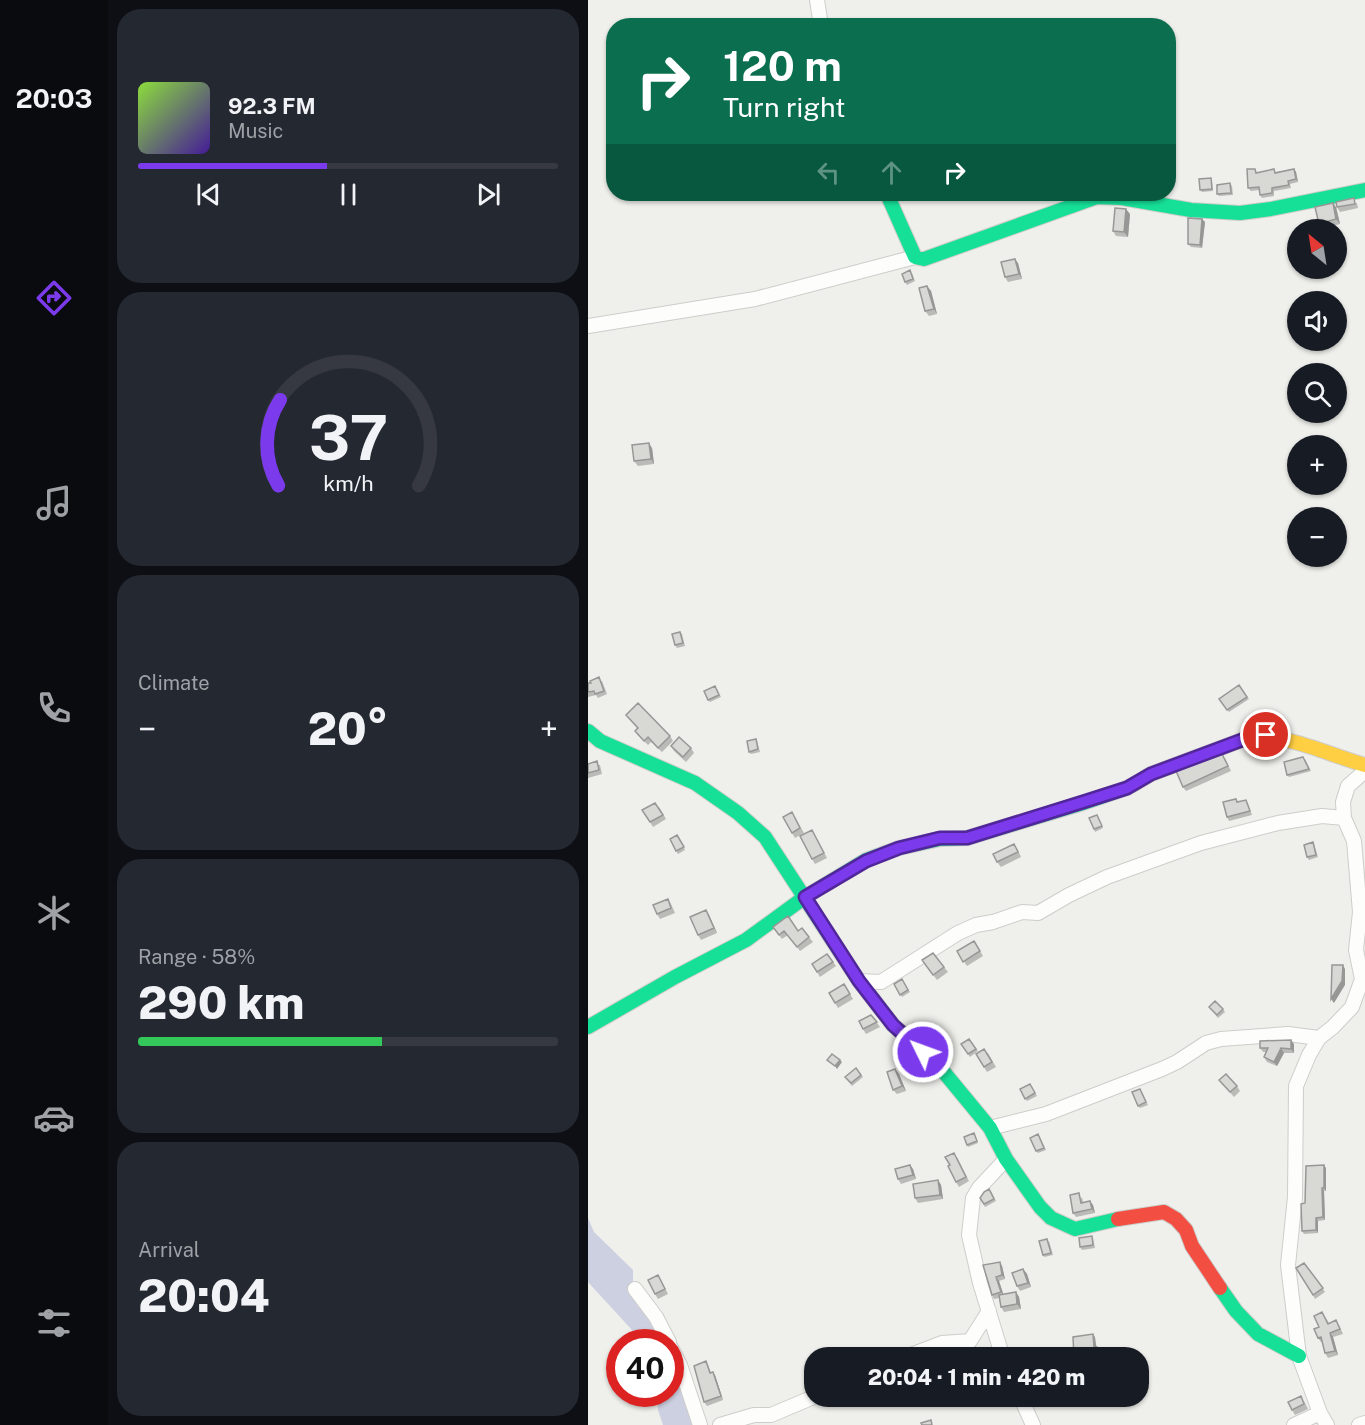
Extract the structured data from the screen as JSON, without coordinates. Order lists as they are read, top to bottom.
{
  "north": "top left",
  "page": {
    "tabs": "20:03",
    "turn": ["120 m", "Turn right"],
    "song": ["92.3 FM", "Music"],
    "map_buttons": ["+", "−"],
    "tile": [
      "Climate",
      ["Range · 58%", "290 km"],
      ["Arrival", "20:04"]
    ],
    "heat": ["−", "20°", "+"],
    "limit": "40",
    "trip": "20:04 · 1 min · 420 m",
    "gauge": ["37", "km/h"]
  }
}
